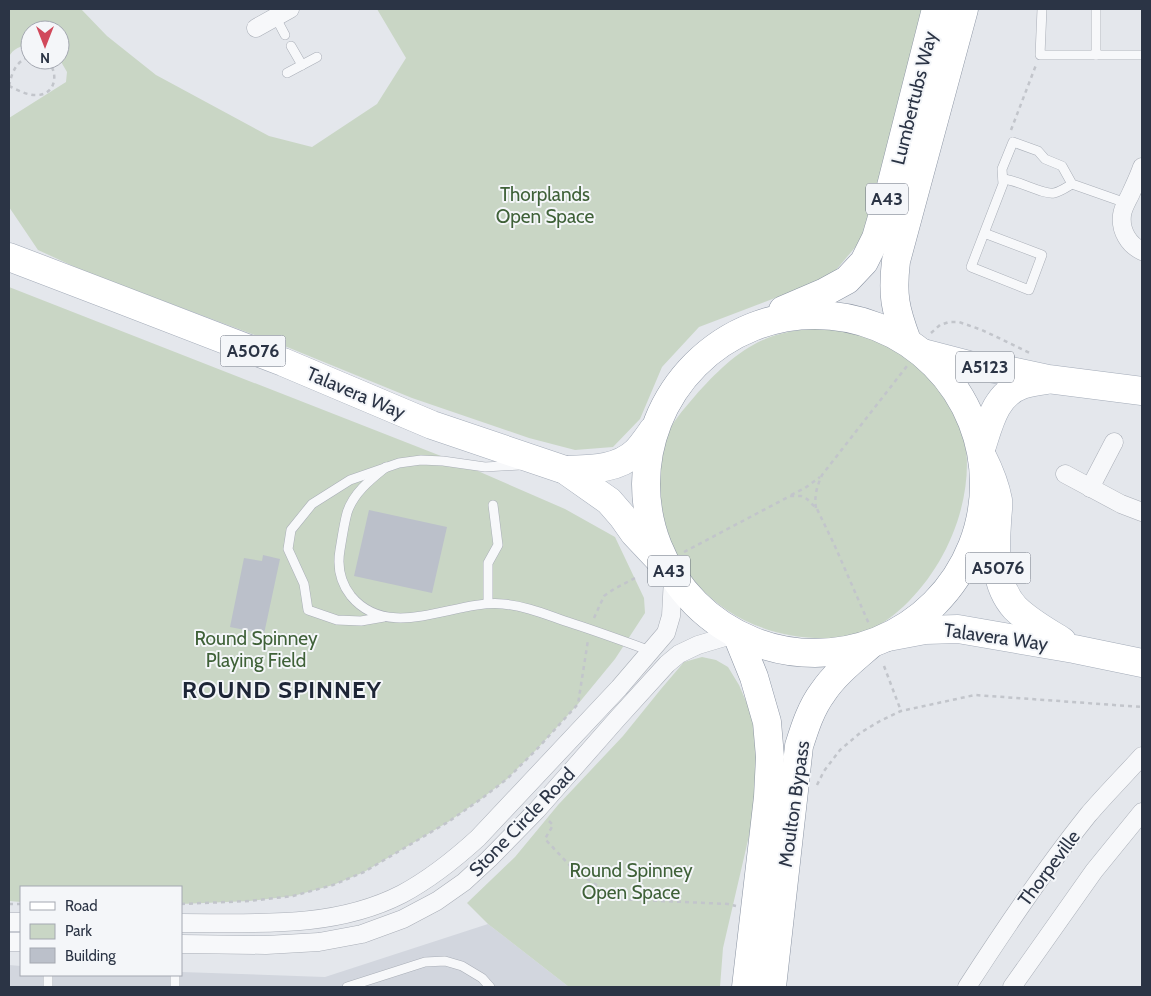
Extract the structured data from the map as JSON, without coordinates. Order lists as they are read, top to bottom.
{
  "streets": {
    "main road": [
      "Lumbertubs Way",
      "A43",
      "A5076",
      "A5123",
      "Talavera Way",
      "Moulton Bypass"
    ],
    "street": ["Stone Circle Road", "Thorpeville"]
  },
  "crossings": [
    ["Lumbertubs Way", "A43"],
    ["Lumbertubs Way", "A5123"],
    ["A43", "A5123"],
    ["A43", "Talavera Way"],
    ["A43", "Moulton Bypass"],
    ["A43", "Stone Circle Road"],
    ["A5123", "Talavera Way"],
    ["Talavera Way", "Moulton Bypass"],
    ["Talavera Way", "Stone Circle Road"],
    ["Moulton Bypass", "Stone Circle Road"]
  ],
  "districts": ["ROUND SPINNEY"],
  "parks": ["Thorplands Open Space", "Round Spinney Playing Field", "Round Spinney Open Space"],
  "legend": ["Road", "Park", "Building"],
  "north": "bottom"
}
